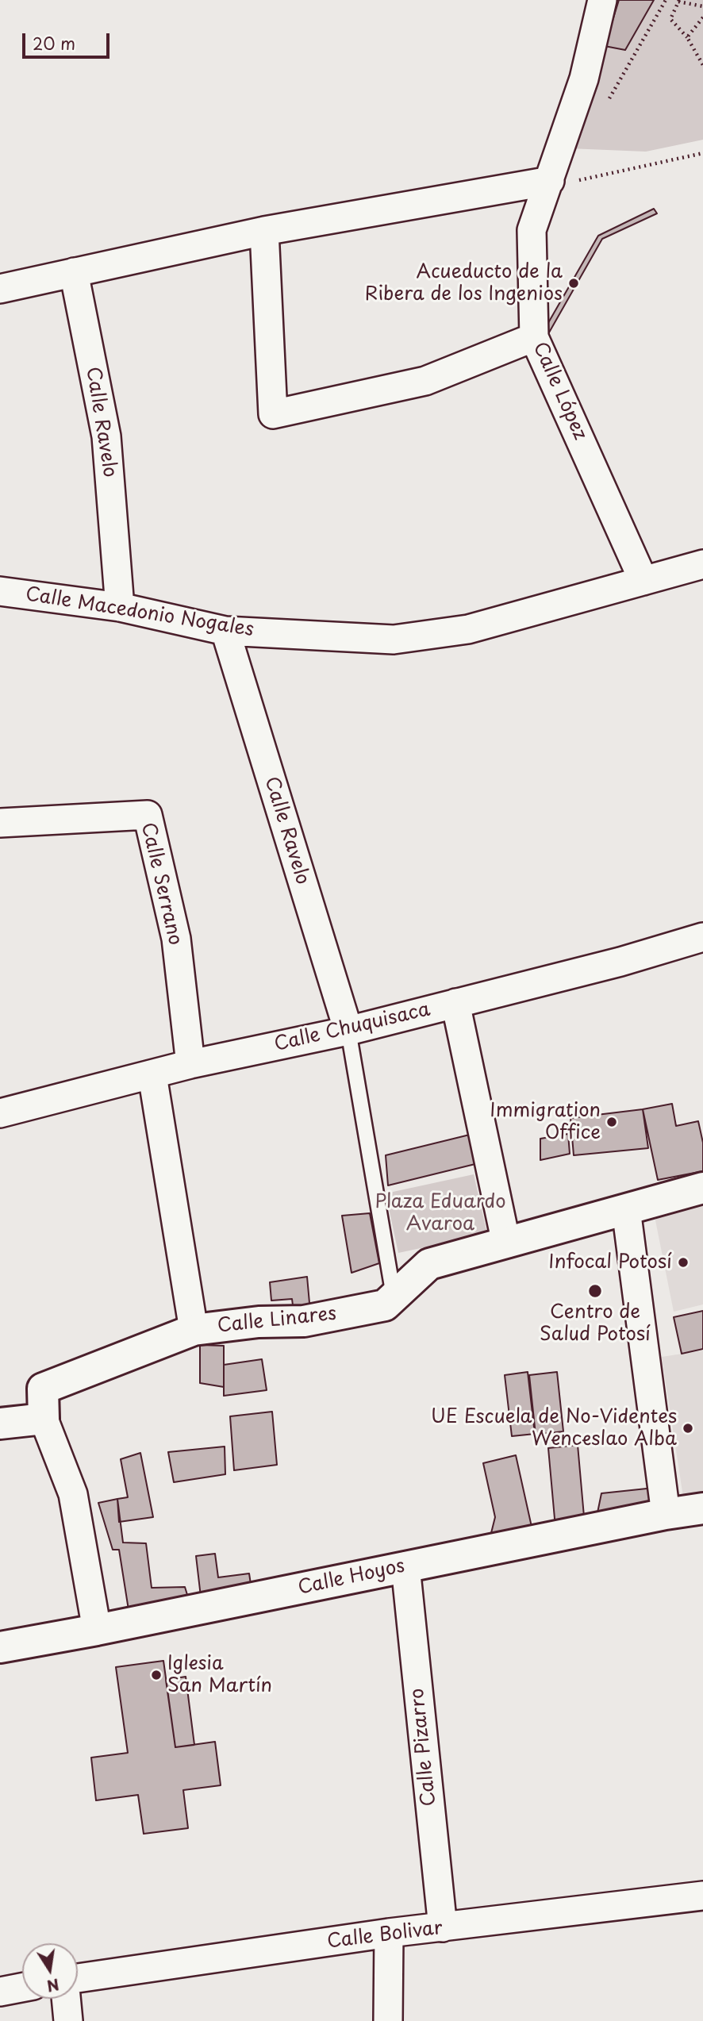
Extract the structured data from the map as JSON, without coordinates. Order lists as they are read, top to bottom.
{
  "streets": {
    "main road": ["Calle Linares", "Calle Hoyos"],
    "street": [
      "Calle López",
      "Calle Ravelo",
      "Calle Macedonio Nogales",
      "Calle Serrano",
      "Calle Chuquisaca",
      "Calle Pizarro",
      "Calle Bolivar"
    ]
  },
  "crossings": [
    ["Calle López", "Calle Macedonio Nogales"],
    ["Calle Ravelo", "Calle Macedonio Nogales"],
    ["Calle Ravelo", "Calle Chuquisaca"],
    ["Calle Serrano", "Calle Chuquisaca"],
    ["Calle Hoyos", "Calle Pizarro"],
    ["Calle Pizarro", "Calle Bolivar"]
  ],
  "parks": ["Plaza Eduardo Avaroa"],
  "places": [
    "Acueducto de la Ribera de los Ingenios",
    "Immigration Office",
    "Infocal Potosí",
    "Centro de Salud Potosí",
    "UE Escuela de No-Videntes Wenceslao Alba",
    "Iglesia San Martín"
  ],
  "scale_bar": "20 m",
  "north": "bottom"
}
